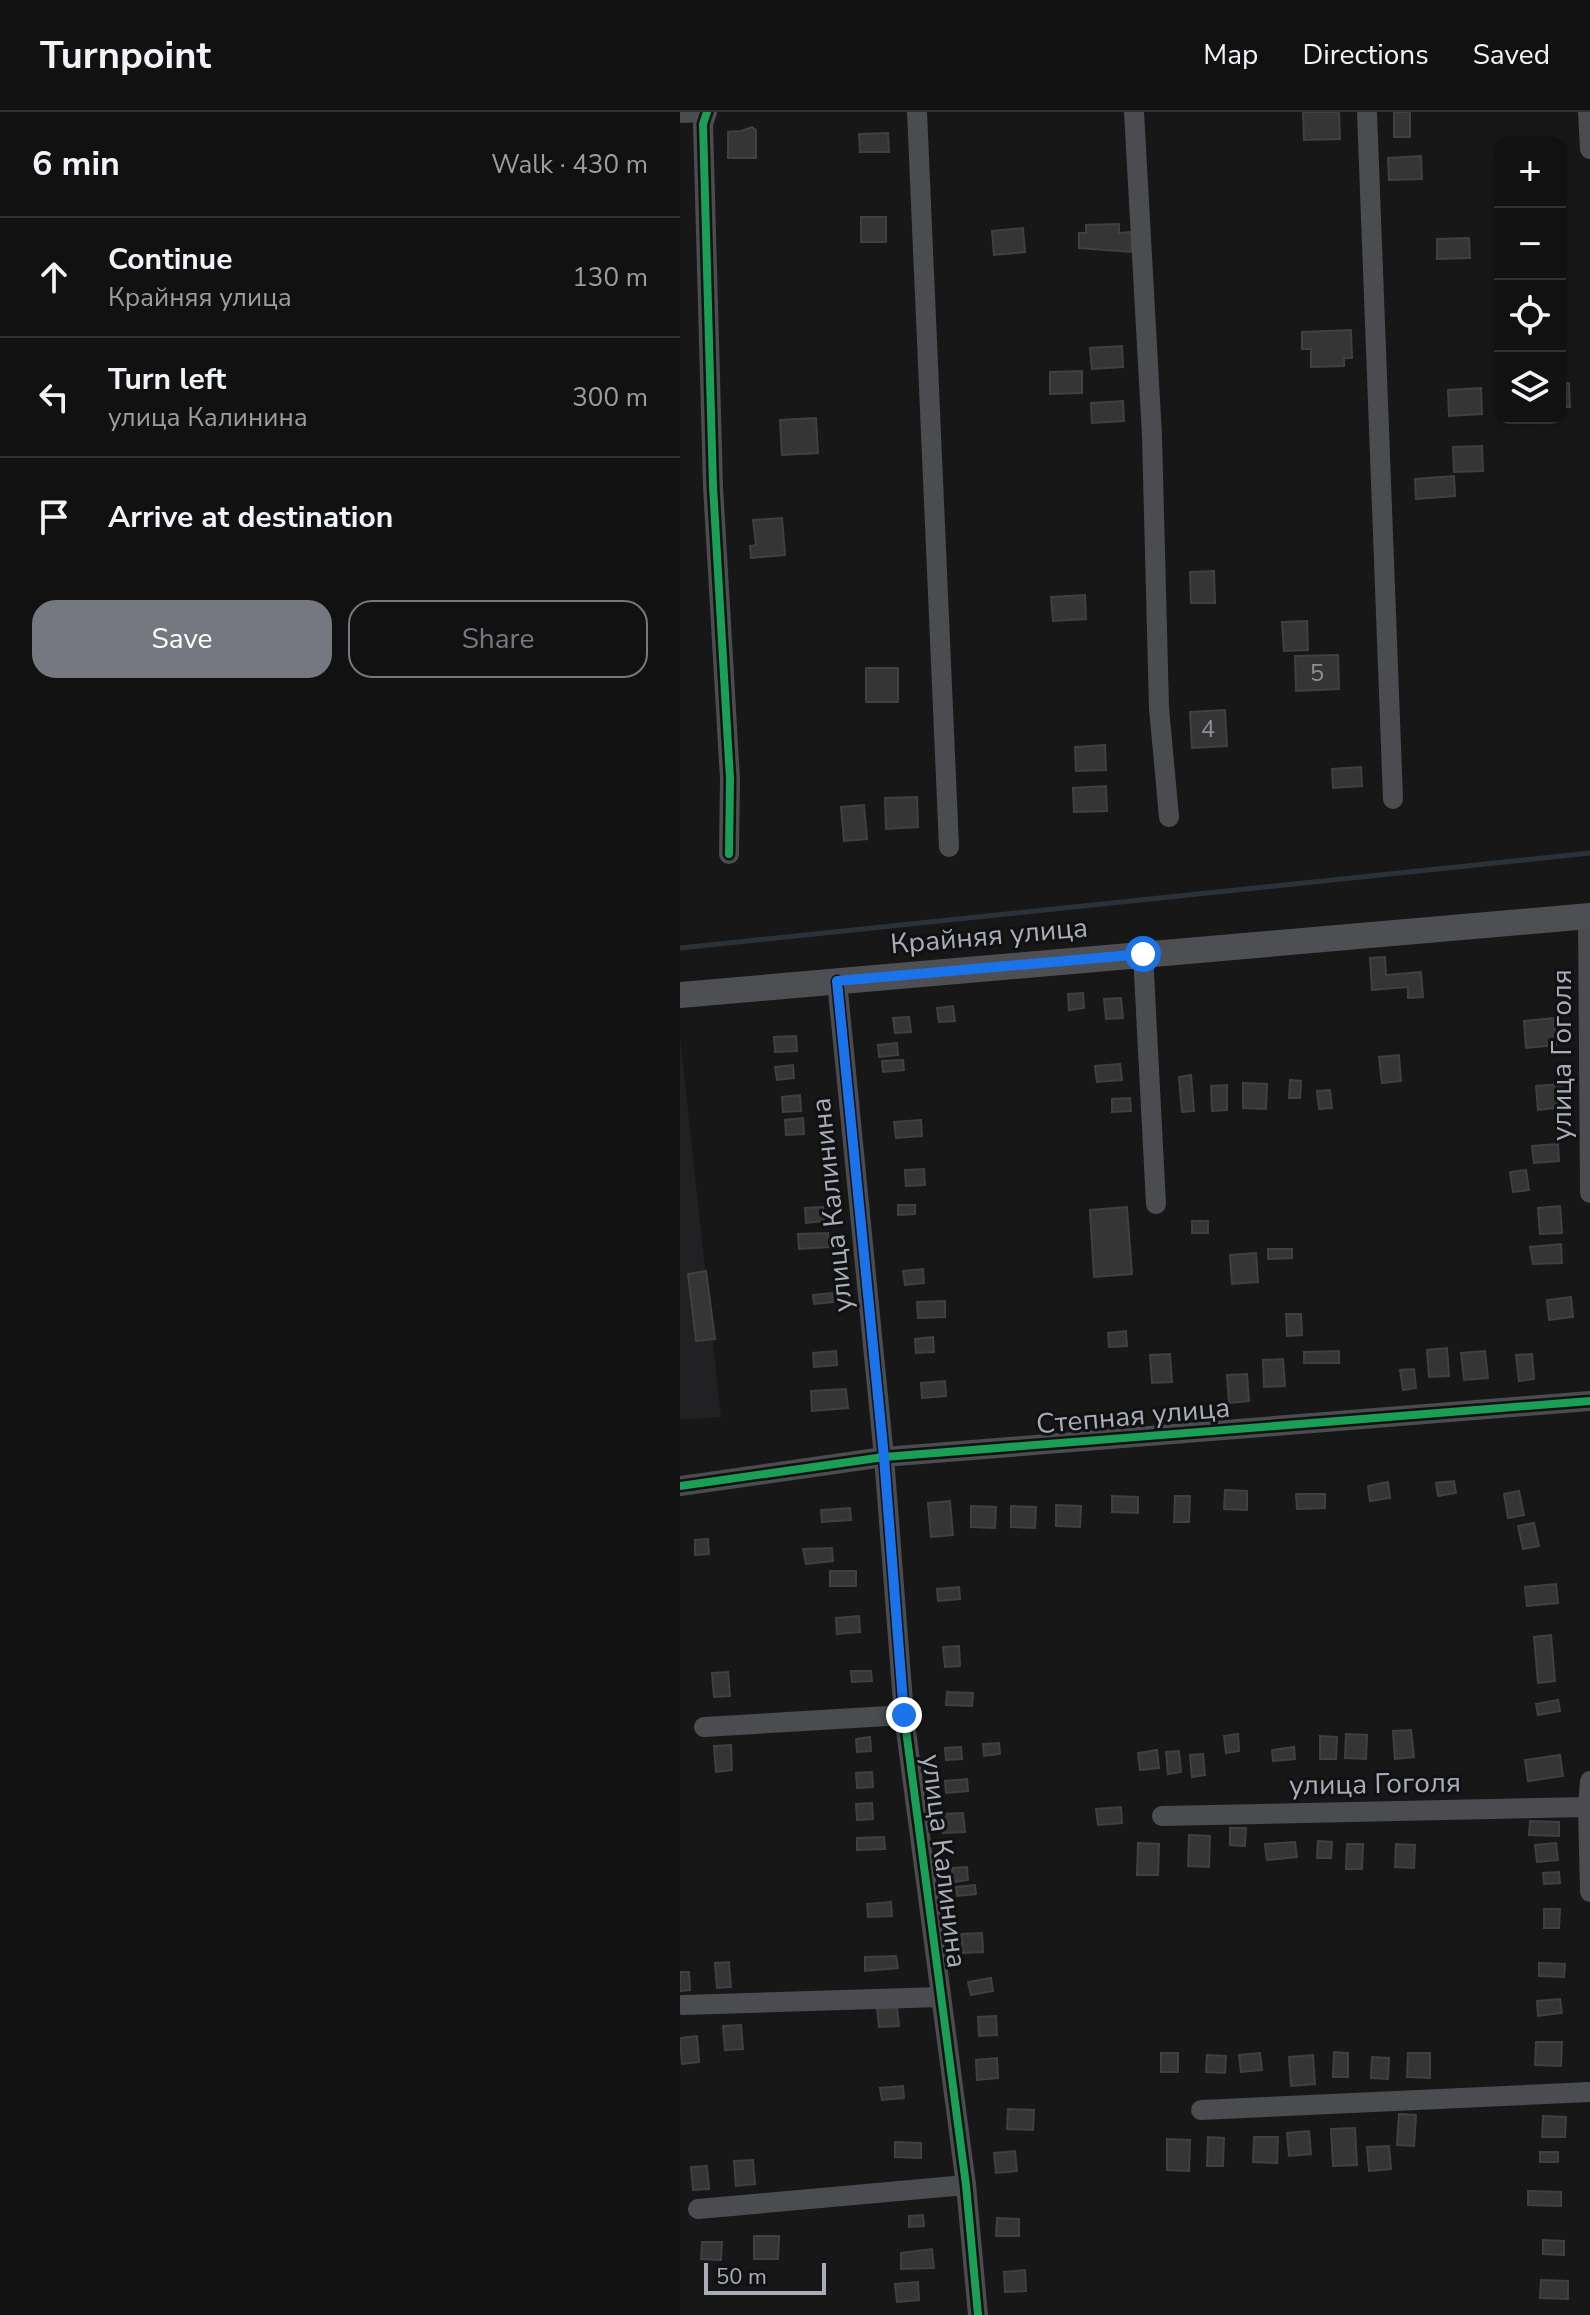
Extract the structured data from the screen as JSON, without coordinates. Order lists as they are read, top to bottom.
{
  "streets": {
    "main road": ["Крайняя улица"],
    "street": ["улица Гоголя", "улица Калинина", "Степная улица"]
  },
  "crossings": [
    ["Крайняя улица", "улица Гоголя"],
    ["Крайняя улица", "улица Калинина"],
    ["улица Калинина", "Степная улица"]
  ],
  "house_numbers": ["5", "4"],
  "scale_bar": "50 m",
  "page": {
    "header": "Turnpoint",
    "nav": ["Map", "Directions", "Saved"],
    "heading": ["6 min", "Walk · 430 m"],
    "map_buttons": ["+", "−"],
    "list": [
      ["Continue", "Крайняя улица", "130 m"],
      ["Turn left", "улица Калинина", "300 m"],
      "Arrive at destination"
    ],
    "buttons": ["Save", "Share"],
    "scale": "50 m"
  }
}
